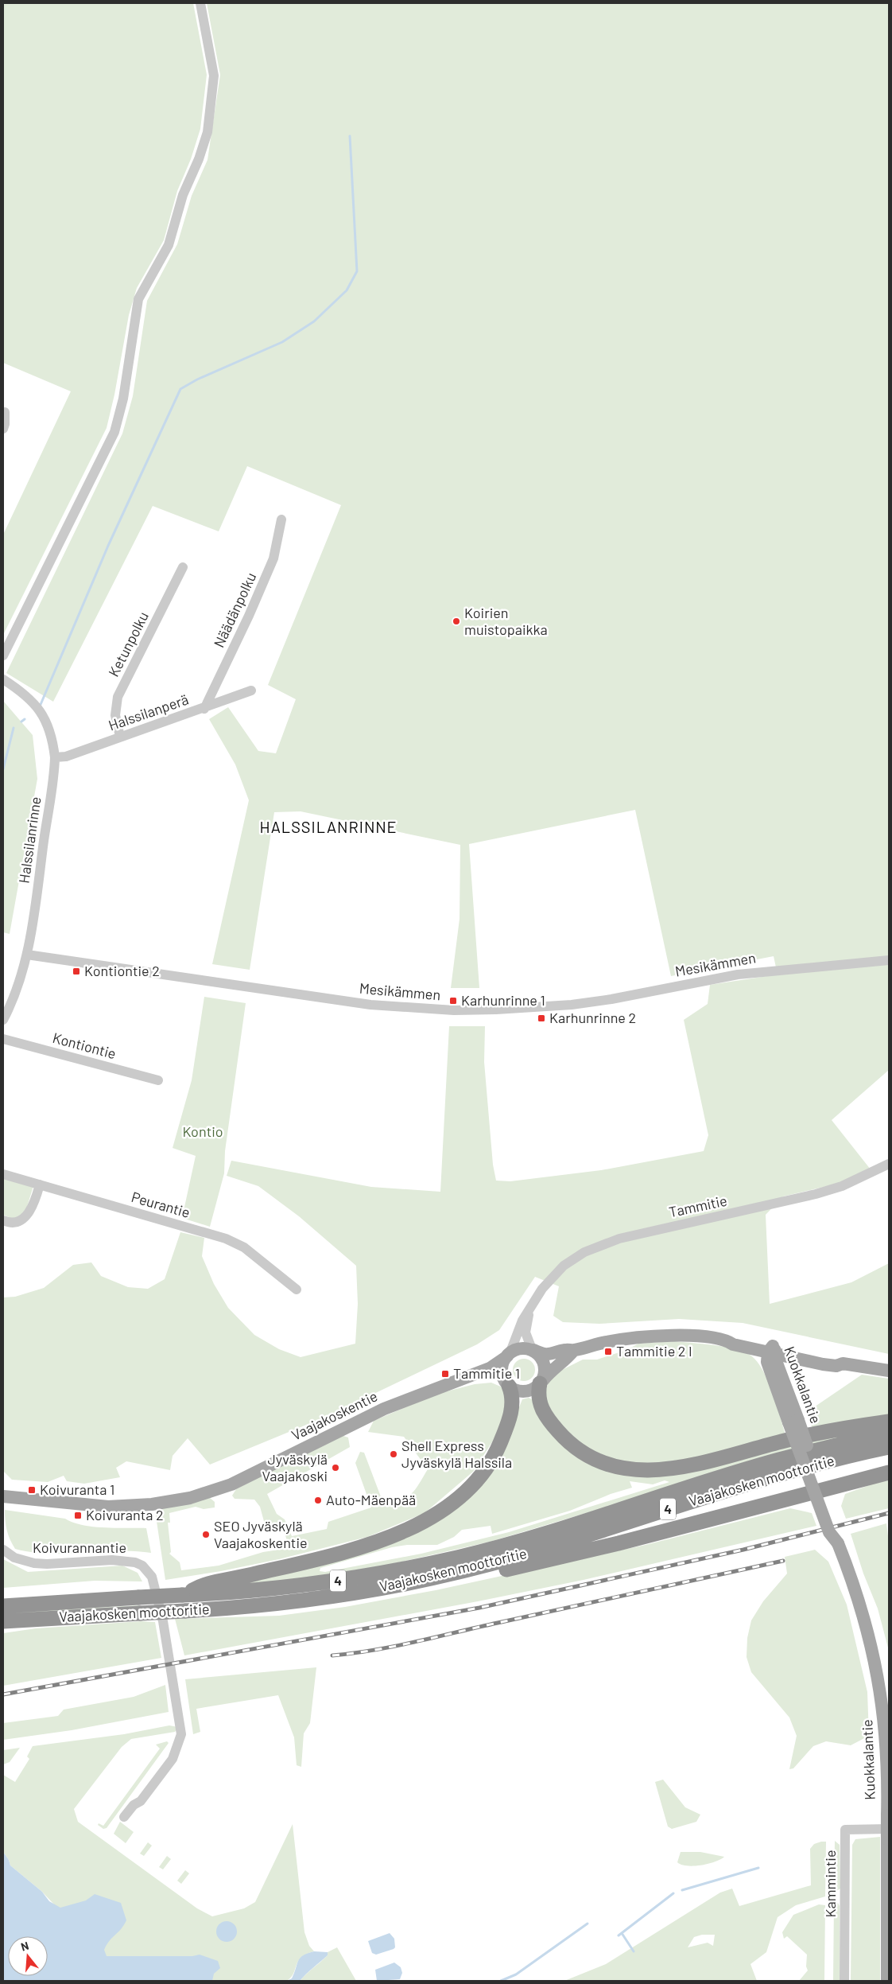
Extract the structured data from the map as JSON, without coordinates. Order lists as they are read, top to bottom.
{
  "streets": {
    "highway": ["Vaajakosken moottoritie", "4"],
    "main road": ["Kuokkalantie", "Vaajakoskentie"],
    "street": [
      "Näädänpolku",
      "Ketunpolku",
      "Halssilanperä",
      "Halssilanrinne",
      "Mesikämmen",
      "Kontiontie",
      "Peurantie",
      "Tammitie",
      "Koivurannantie",
      "Kammintie"
    ]
  },
  "crossings": [
    ["Näädänpolku", "Halssilanperä"],
    ["Ketunpolku", "Halssilanperä"],
    ["Halssilanperä", "Halssilanrinne"],
    ["Halssilanrinne", "Mesikämmen"],
    ["Tammitie", "Vaajakoskentie"],
    ["Kuokkalantie", "Kammintie"]
  ],
  "districts": ["HALSSILANRINNE"],
  "parks": ["Kontio"],
  "places": {
    "other": [
      "Koirien muistopaikka",
      "Shell Express Jyväskylä Halssila",
      "Jyväskylä Vaajakoski",
      "Auto-Mäenpää",
      "SEO Jyväskylä Vaajakoskentie"
    ],
    "transit": [
      "Kontiontie 2",
      "Karhunrinne 1",
      "Karhunrinne 2",
      "Tammitie 2 I",
      "Tammitie 1",
      "Koivuranta 1",
      "Koivuranta 2"
    ]
  },
  "north": "top"
}
